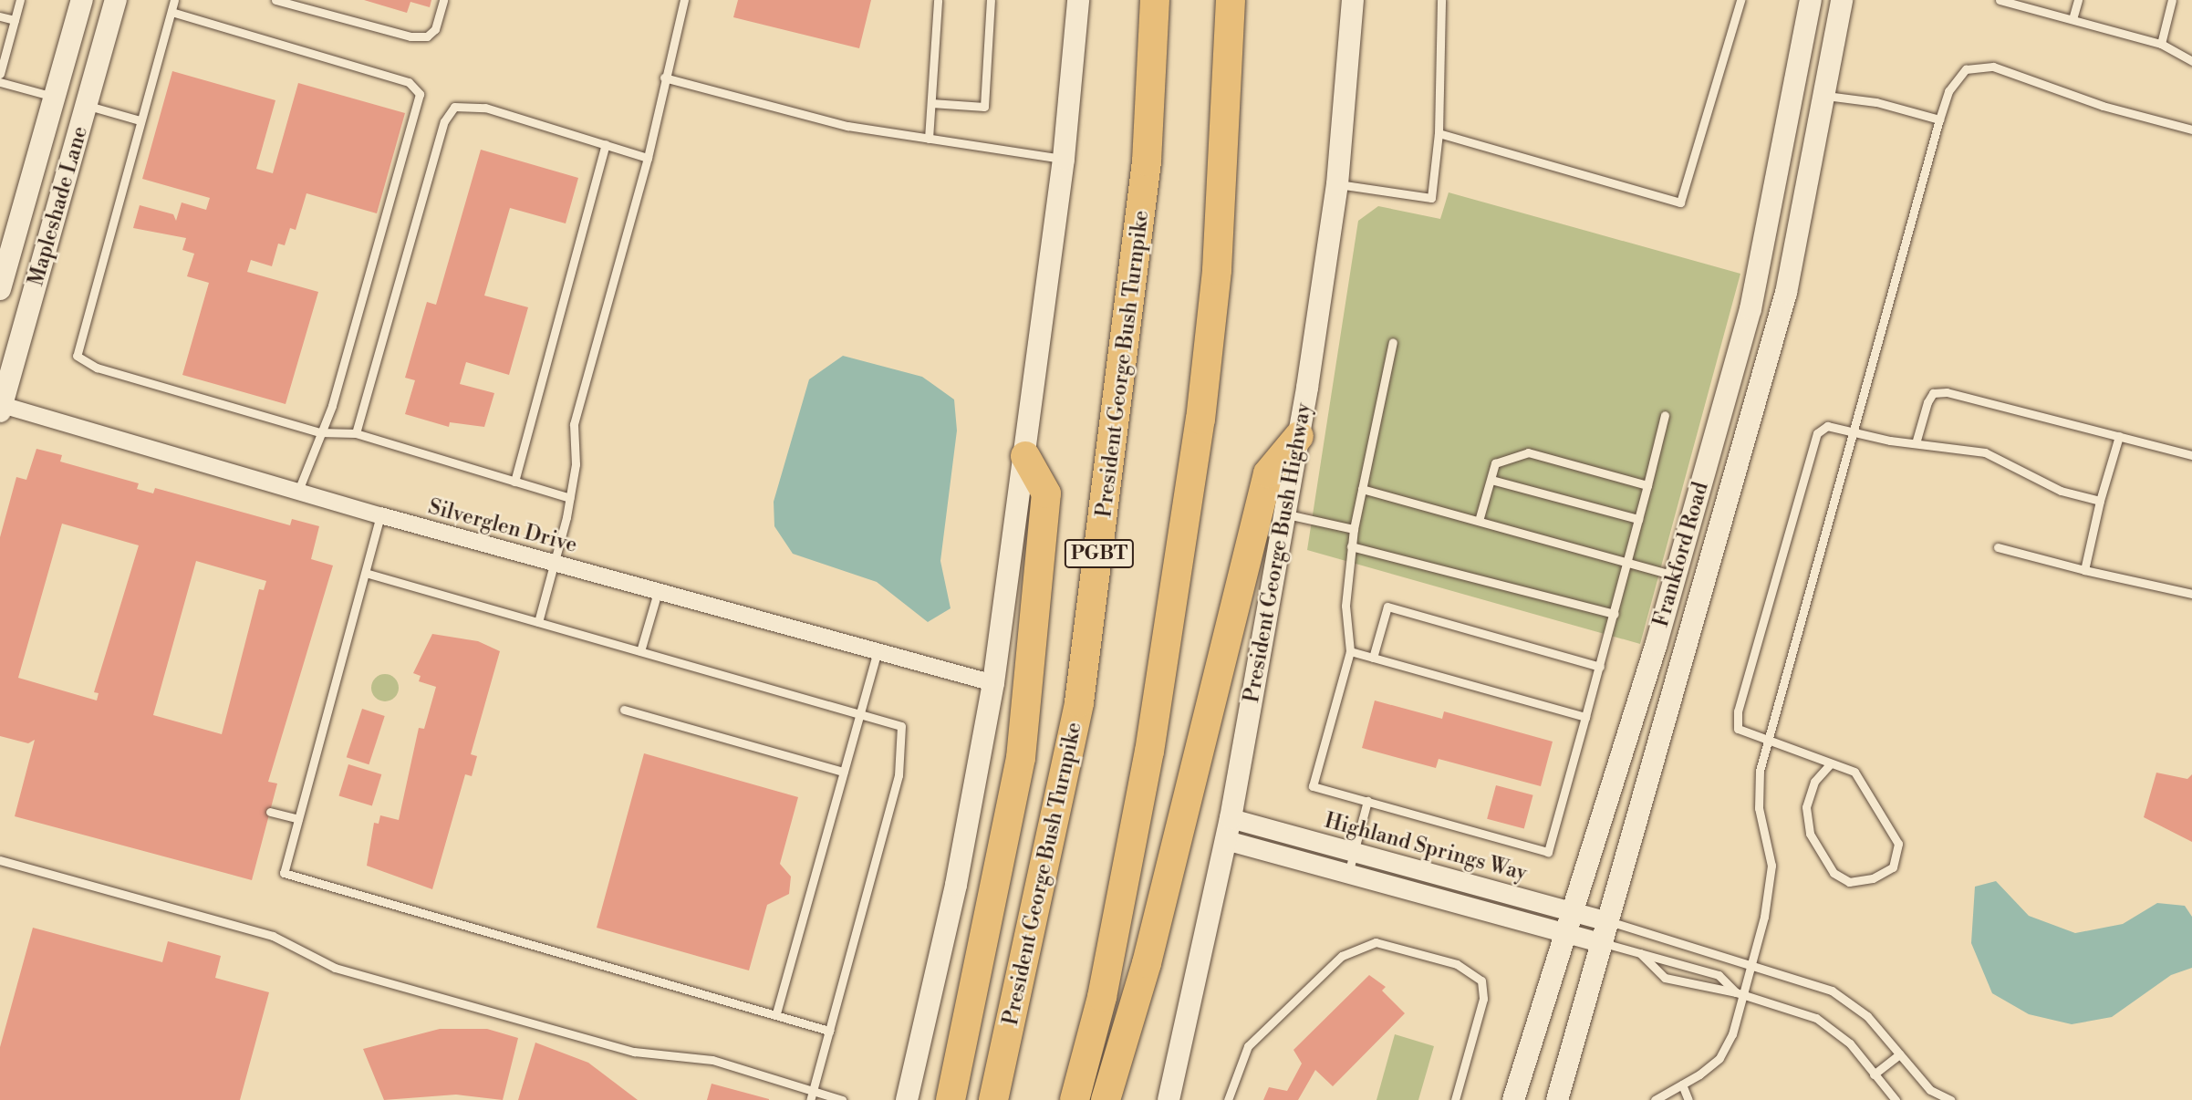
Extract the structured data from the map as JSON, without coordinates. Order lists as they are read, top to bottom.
{
  "streets": {
    "highway": ["President George Bush Turnpike", "PGBT"],
    "main road": ["Mapleshade Lane", "President George Bush Highway", "Frankford Road"],
    "street": ["Silverglen Drive", "Highland Springs Way"]
  },
  "crossings": [
    ["Mapleshade Lane", "Silverglen Drive"],
    ["President George Bush Highway", "Highland Springs Way"],
    ["Frankford Road", "Highland Springs Way"]
  ]
}
